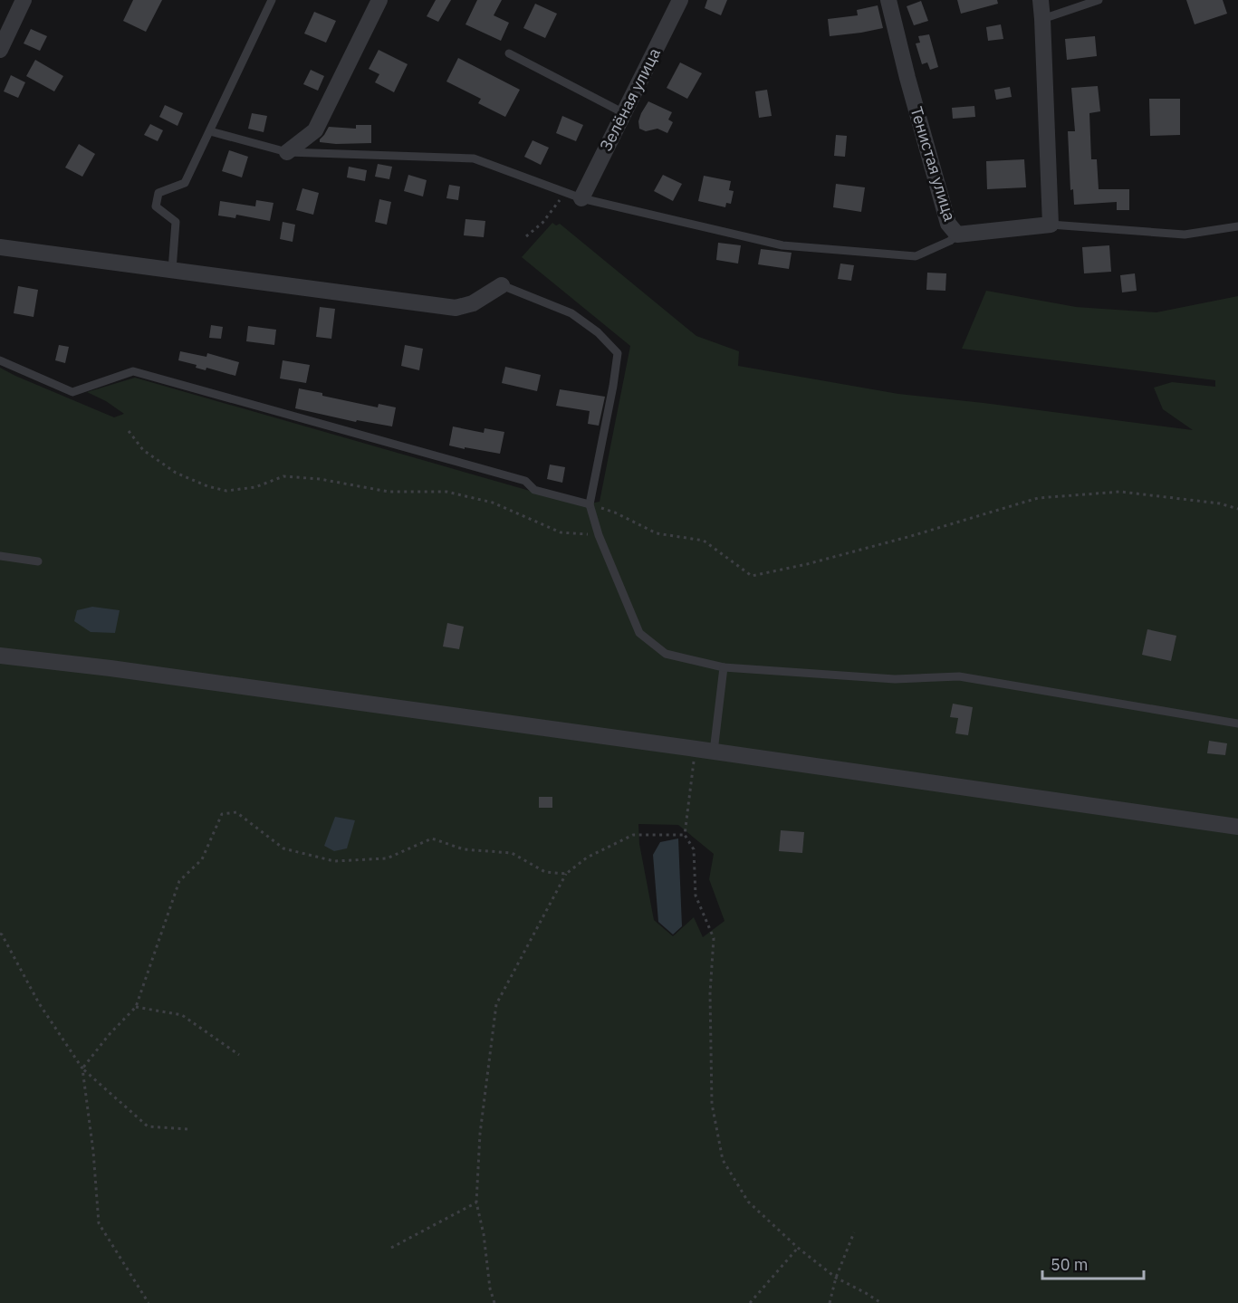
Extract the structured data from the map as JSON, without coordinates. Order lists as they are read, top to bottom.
{
  "streets": {
    "street": ["Зелёная улица", "Тенистая улица"]
  },
  "scale_bar": "50 m"
}
